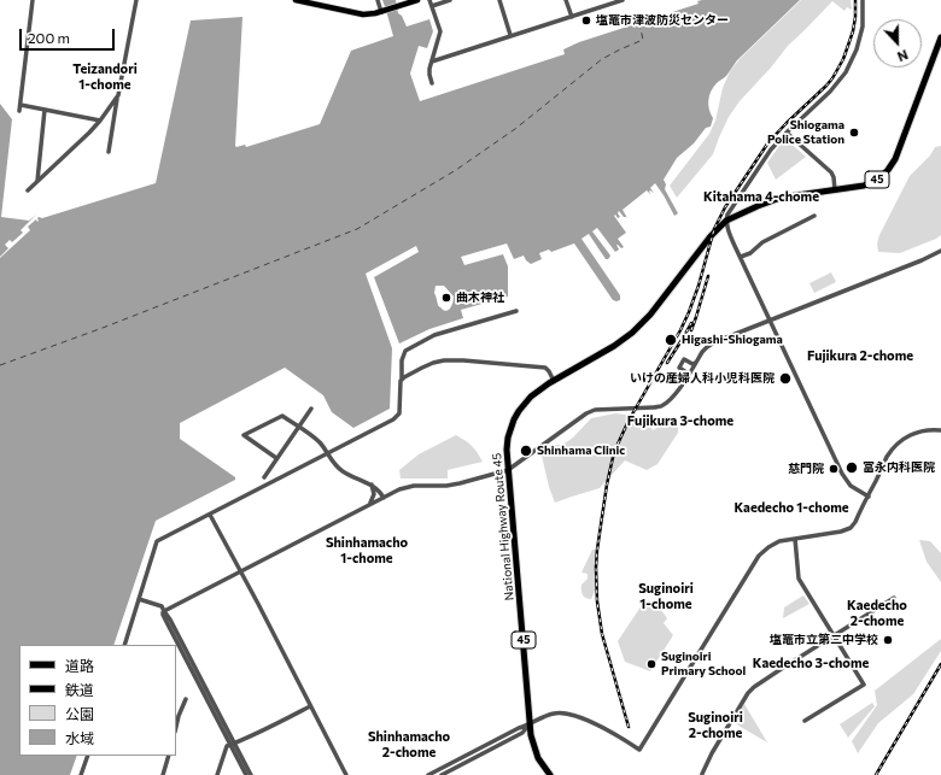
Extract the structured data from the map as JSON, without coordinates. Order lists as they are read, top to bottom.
{
  "streets": {
    "highway": ["45", "National Highway Route 45"]
  },
  "districts": [
    "Teizandori 1-chome",
    "Kitahama 4-chome",
    "Fujikura 2-chome",
    "Fujikura 3-chome",
    "Kaedecho 1-chome",
    "Shinhamacho 1-chome",
    "Suginoiri 1-chome",
    "Kaedecho 2-chome",
    "Kaedecho 3-chome",
    "Suginoiri 2-chome",
    "Shinhamacho 2-chome"
  ],
  "places": [
    "塩竈市津波防災センター",
    "Shiogama Police Station",
    "曲木神社",
    "Higashi-Shiogama",
    "いけの産婦人科小児科医院",
    "Shinhama Clinic",
    "冨永内科医院",
    "慈門院",
    "塩竈市立第二中学校",
    "Suginoiri Primary School"
  ],
  "legend": [
    "道路",
    "鉄道",
    "公園",
    "水域"
  ],
  "scale_bar": "200 m",
  "north": "bottom"
}
